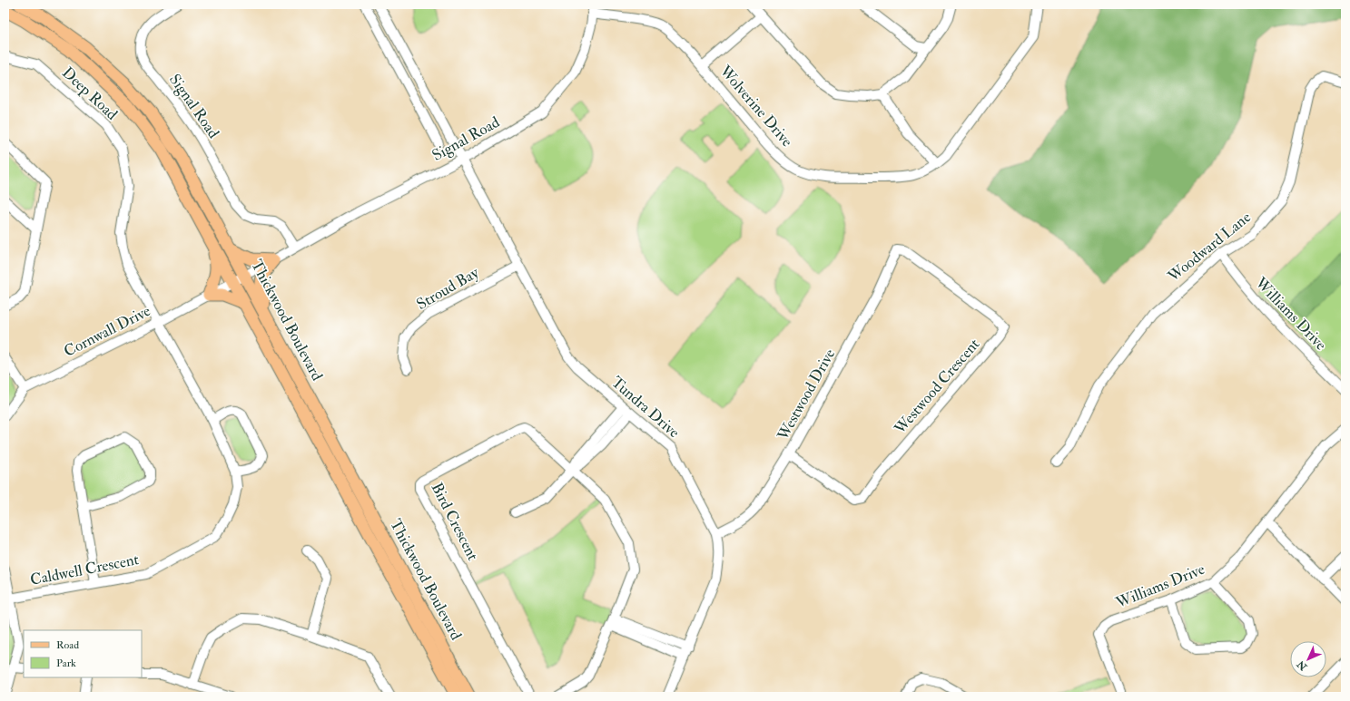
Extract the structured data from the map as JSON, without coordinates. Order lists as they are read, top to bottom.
{
  "streets": {
    "main road": ["Thickwood Boulevard"],
    "street": [
      "Deep Road",
      "Signal Road",
      "Wolverine Drive",
      "Woodward Lane",
      "Stroud Bay",
      "Williams Drive",
      "Cornwall Drive",
      "Westwood Crescent",
      "Westwood Drive",
      "Tundra Drive",
      "Bird Crescent",
      "Caldwell Crescent"
    ]
  },
  "crossings": [
    ["Deep Road", "Cornwall Drive"],
    ["Deep Road", "Caldwell Crescent"],
    ["Signal Road", "Wolverine Drive"],
    ["Signal Road", "Thickwood Boulevard"],
    ["Signal Road", "Cornwall Drive"],
    ["Signal Road", "Tundra Drive"],
    ["Woodward Lane", "Williams Drive"],
    ["Stroud Bay", "Tundra Drive"],
    ["Thickwood Boulevard", "Cornwall Drive"],
    ["Cornwall Drive", "Caldwell Crescent"],
    ["Westwood Crescent", "Westwood Drive"],
    ["Westwood Drive", "Tundra Drive"]
  ],
  "legend": ["Road", "Park"],
  "north": "bottom left"
}
